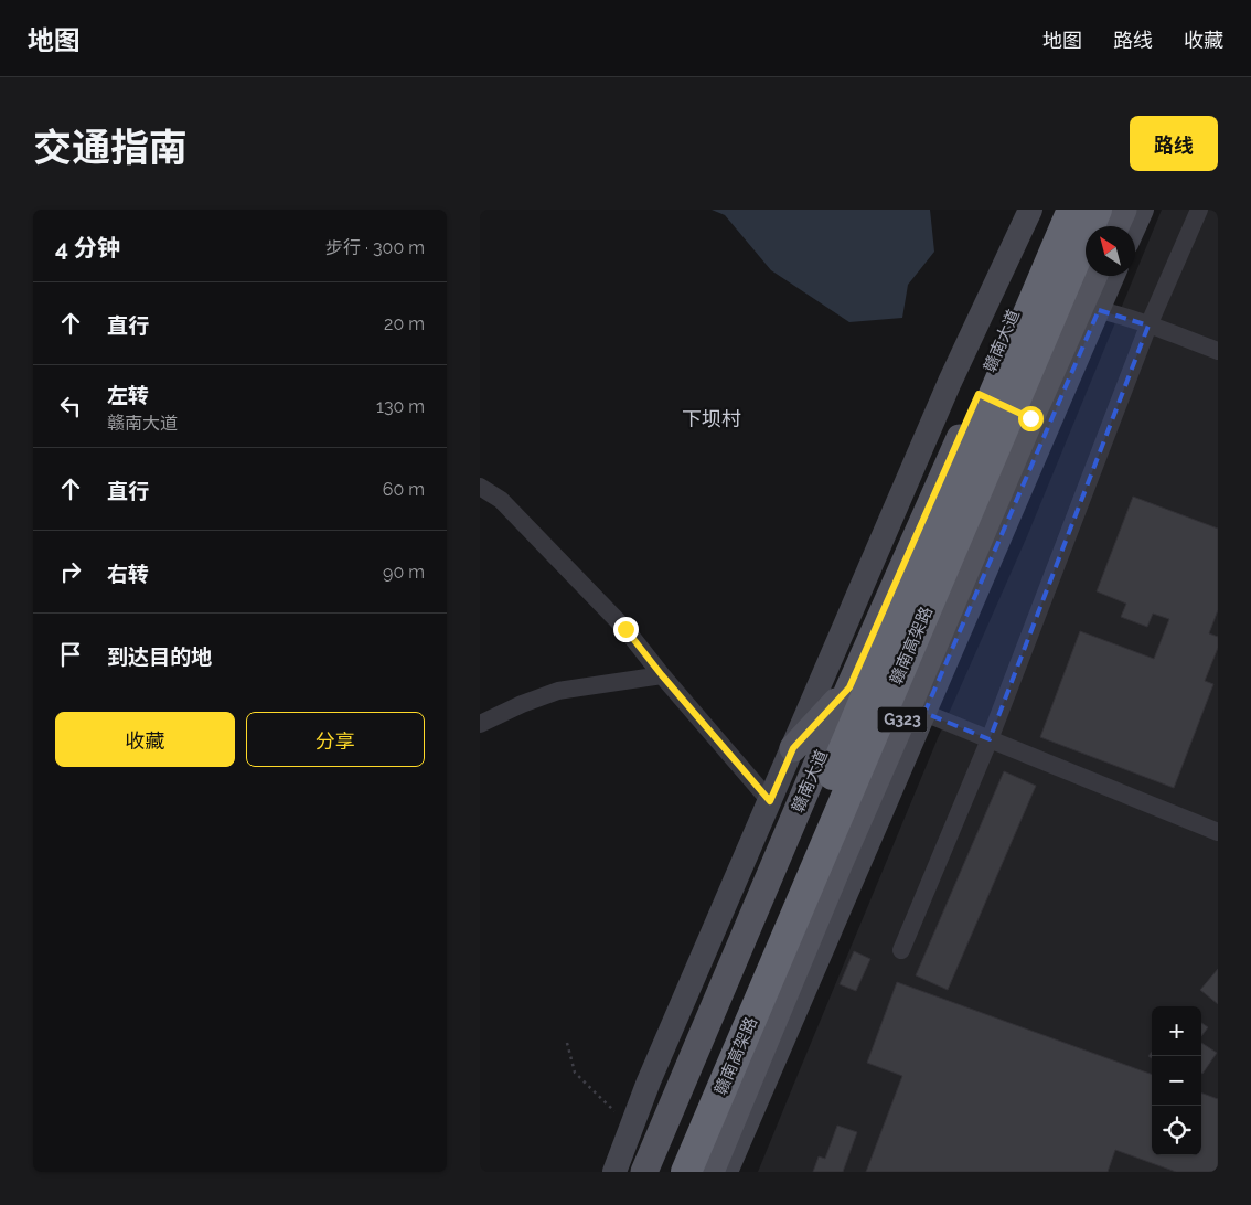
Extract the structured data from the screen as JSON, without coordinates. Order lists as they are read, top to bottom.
{
  "streets": {
    "highway": ["赣南高架路"],
    "main road": ["赣南大道", "G323"]
  },
  "districts": ["下坝村"],
  "north": "top left",
  "page": {
    "header": "地图",
    "nav": ["地图", "路线", "收藏"],
    "title": "交通指南",
    "buttons": [
      "路线",
      ["收藏", "分享"]
    ],
    "heading": ["4 分钟", "步行 · 300 m"],
    "list": [
      ["直行", "20 m"],
      ["左转", "赣南大道", "130 m"],
      ["直行", "60 m"],
      ["右转", "90 m"],
      "到达目的地"
    ],
    "map_buttons": ["+", "−"]
  }
}
